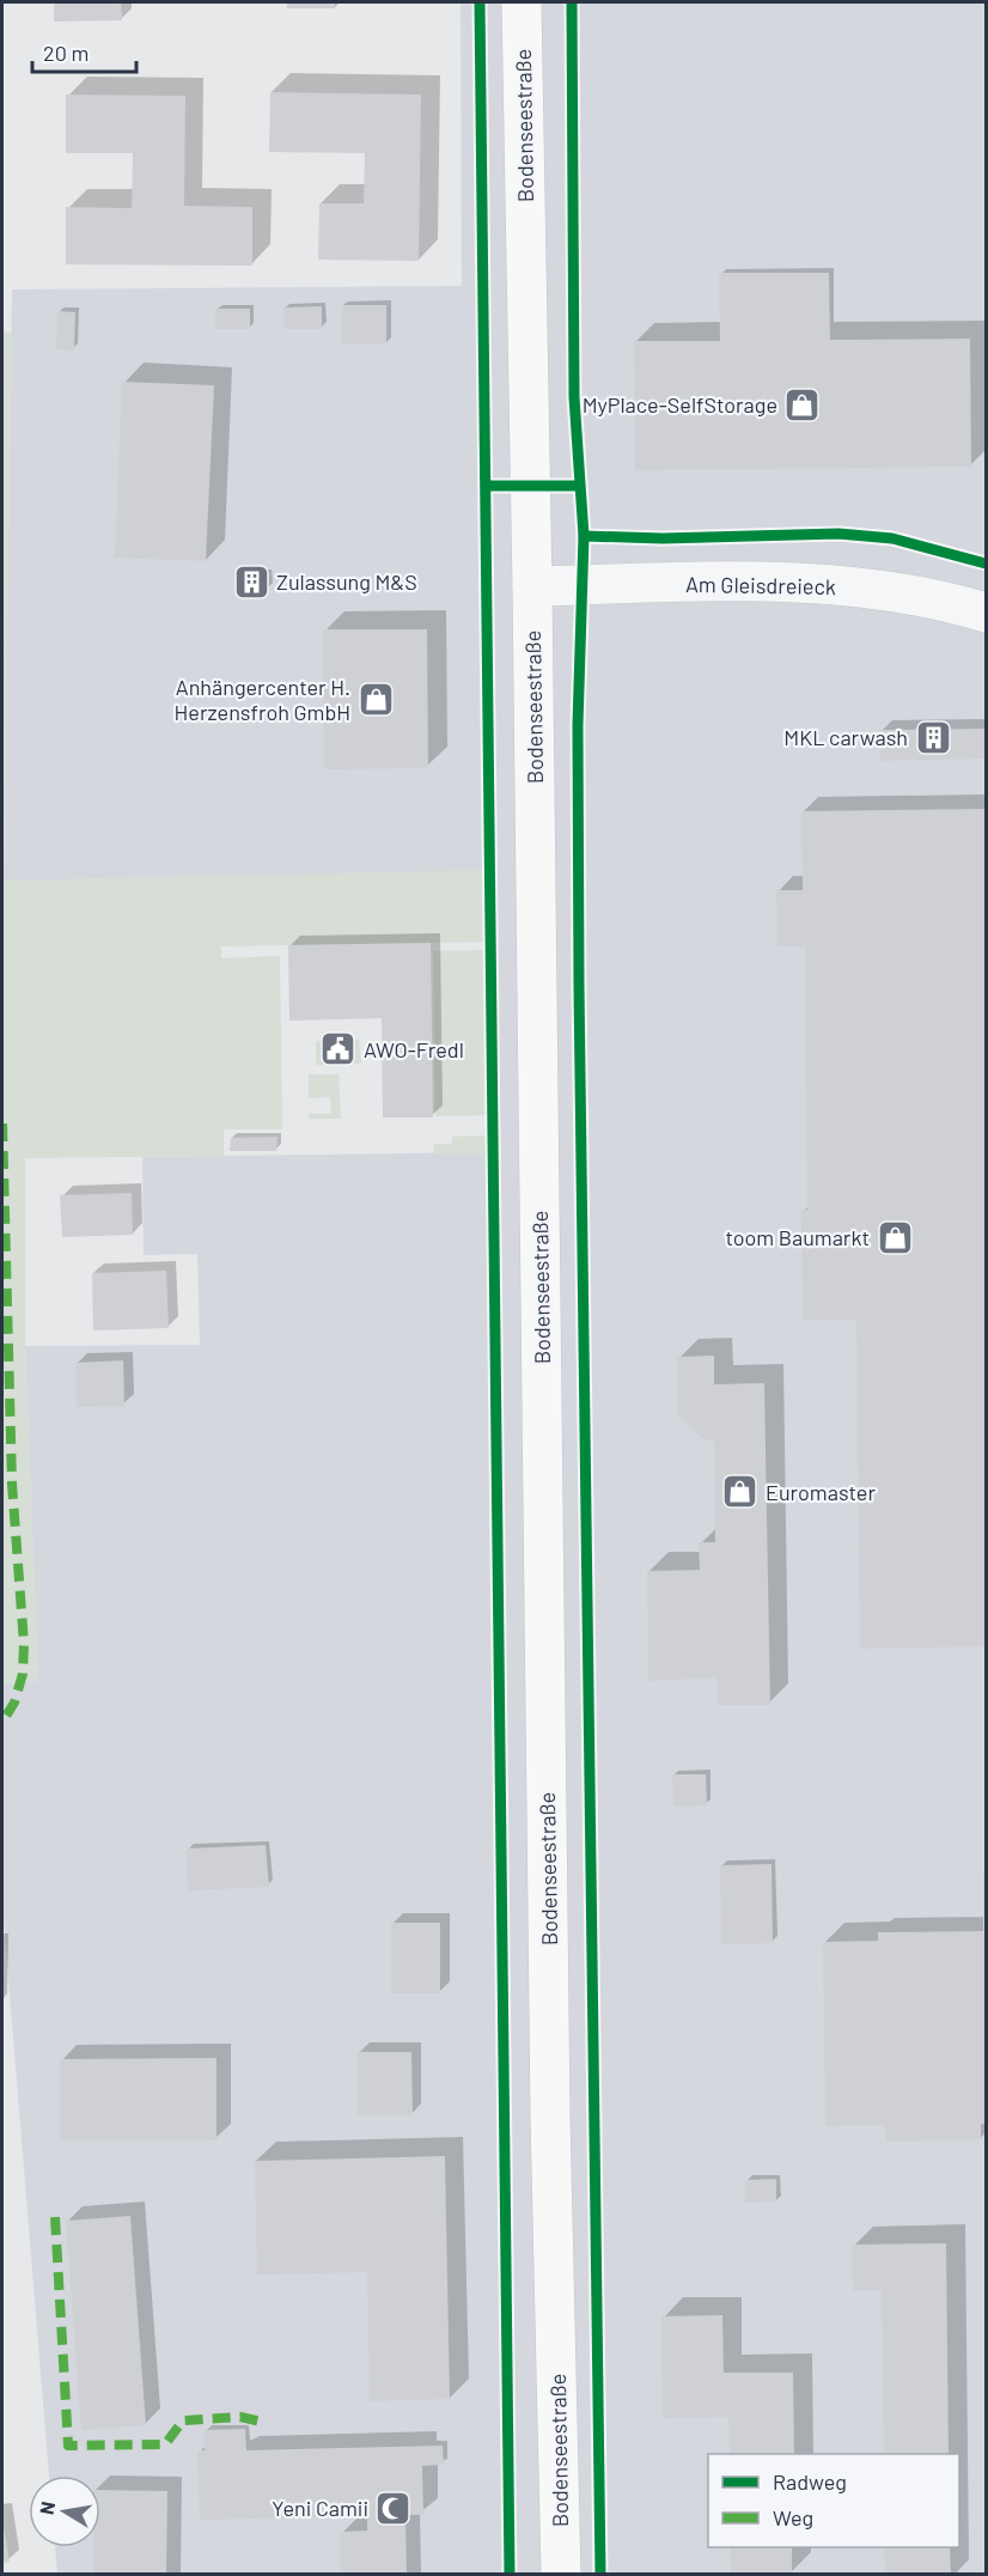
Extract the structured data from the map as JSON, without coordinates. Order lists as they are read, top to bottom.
{
  "streets": {
    "main road": ["Bodenseestraße"],
    "street": ["Am Gleisdreieck"]
  },
  "crossings": [
    ["Bodenseestraße", "Am Gleisdreieck"]
  ],
  "places": {
    "shop": [
      "MyPlace-SelfStorage",
      "Anhängercenter H. Herzensfroh GmbH",
      "toom Baumarkt",
      "Euromaster"
    ],
    "building": ["Zulassung M&S", "MKL carwash"],
    "public building": ["AWO-Fredl"],
    "mosque": ["Yeni Camii"]
  },
  "legend": ["Radweg", "Weg"],
  "scale_bar": "20 m",
  "north": "left"
}
